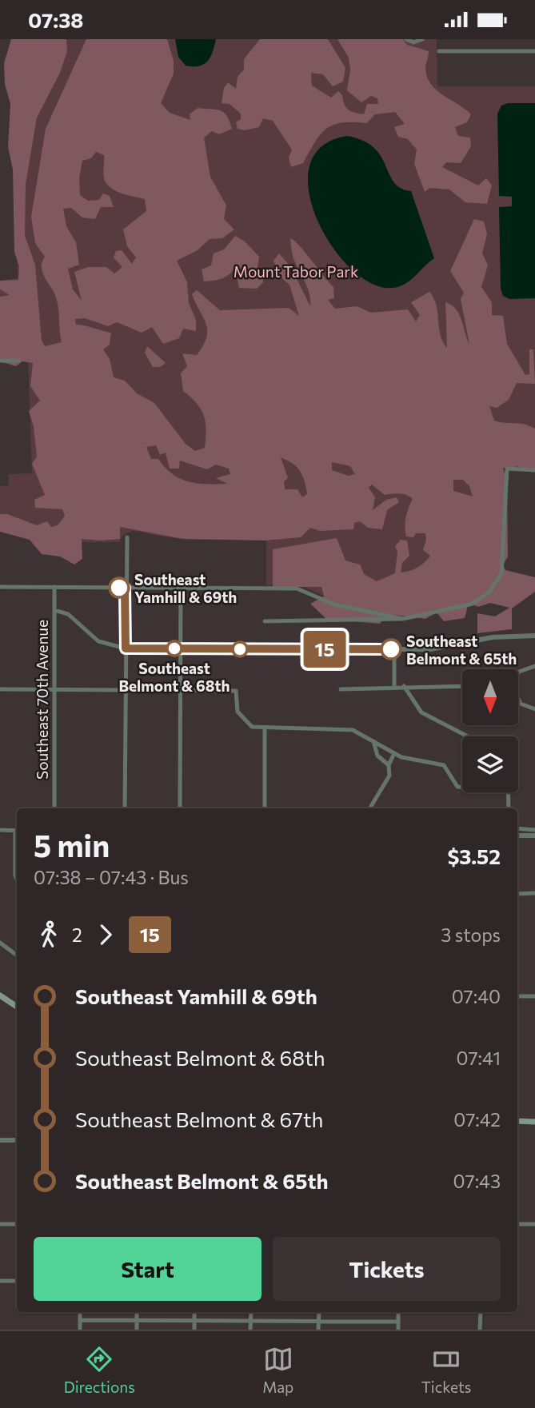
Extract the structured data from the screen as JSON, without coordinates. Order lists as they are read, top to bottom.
{
  "streets": {
    "street": ["Southeast 70th Avenue"]
  },
  "parks": ["Mount Tabor Park"],
  "places": ["Southeast Yamhill & 69th", "Southeast Belmont & 68th", "Southeast Belmont & 65th"],
  "lines": ["bus line 15"],
  "north": "bottom",
  "page": {
    "status": "07:38",
    "on_map": "15",
    "heading": ["5 min", "07:38 – 07:43 · Bus", "$3.52"],
    "legs": ["2", "15", "3 stops"],
    "list": [
      {
        "name": "Southeast Yamhill & 69th",
        "value": "07:40"
      },
      {
        "name": "Southeast Belmont & 68th",
        "value": "07:41"
      },
      {
        "name": "Southeast Belmont & 67th",
        "value": "07:42"
      },
      {
        "name": "Southeast Belmont & 65th",
        "value": "07:43"
      }
    ],
    "buttons": ["Start", "Tickets"],
    "tabs": ["Directions", "Map", "Tickets"]
  }
}
